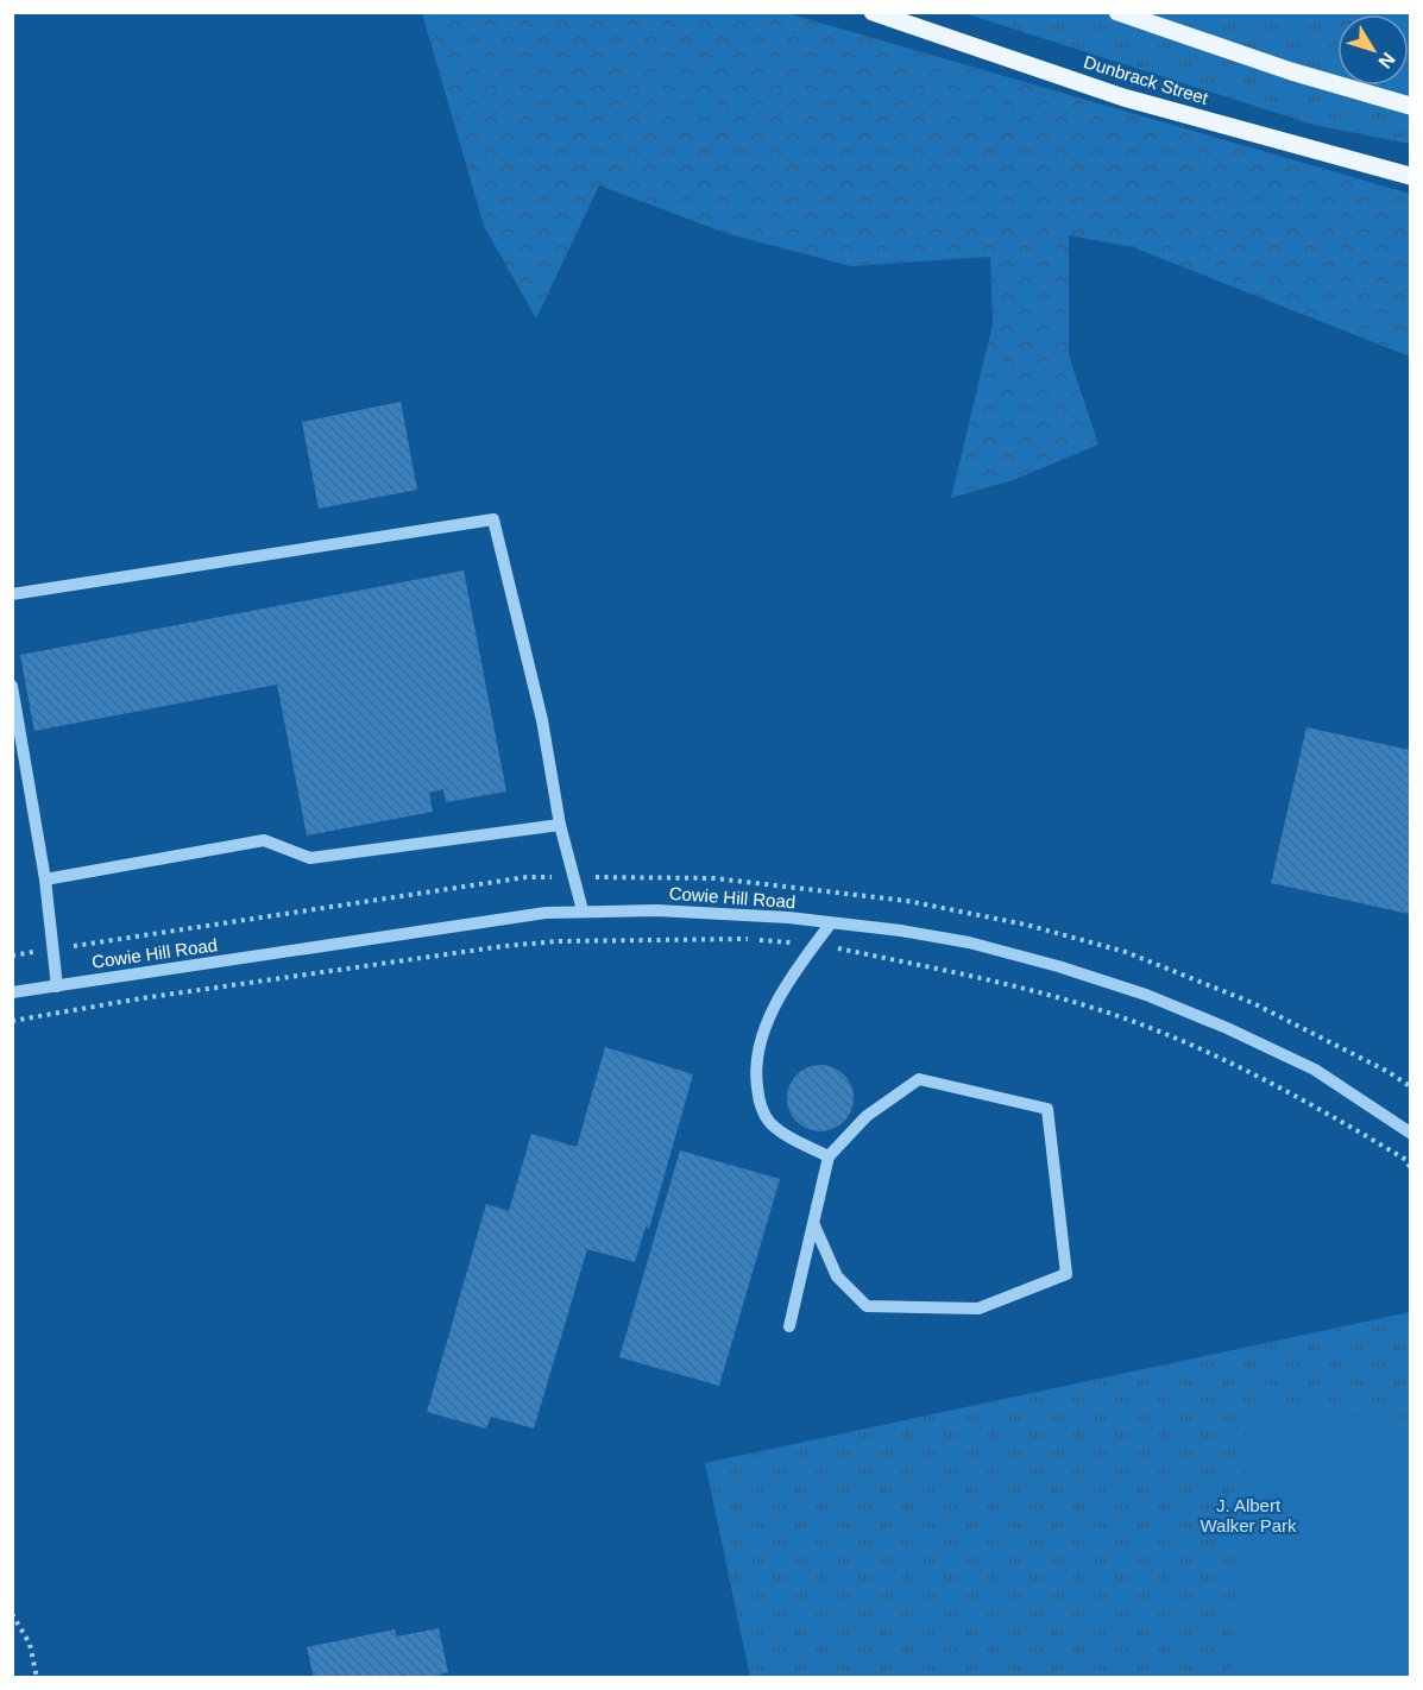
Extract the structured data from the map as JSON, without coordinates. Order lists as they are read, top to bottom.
{
  "streets": {
    "main road": ["Dunbrack Street"],
    "street": ["Cowie Hill Road"]
  },
  "parks": ["J. Albert Walker Park"],
  "north": "bottom right"
}
